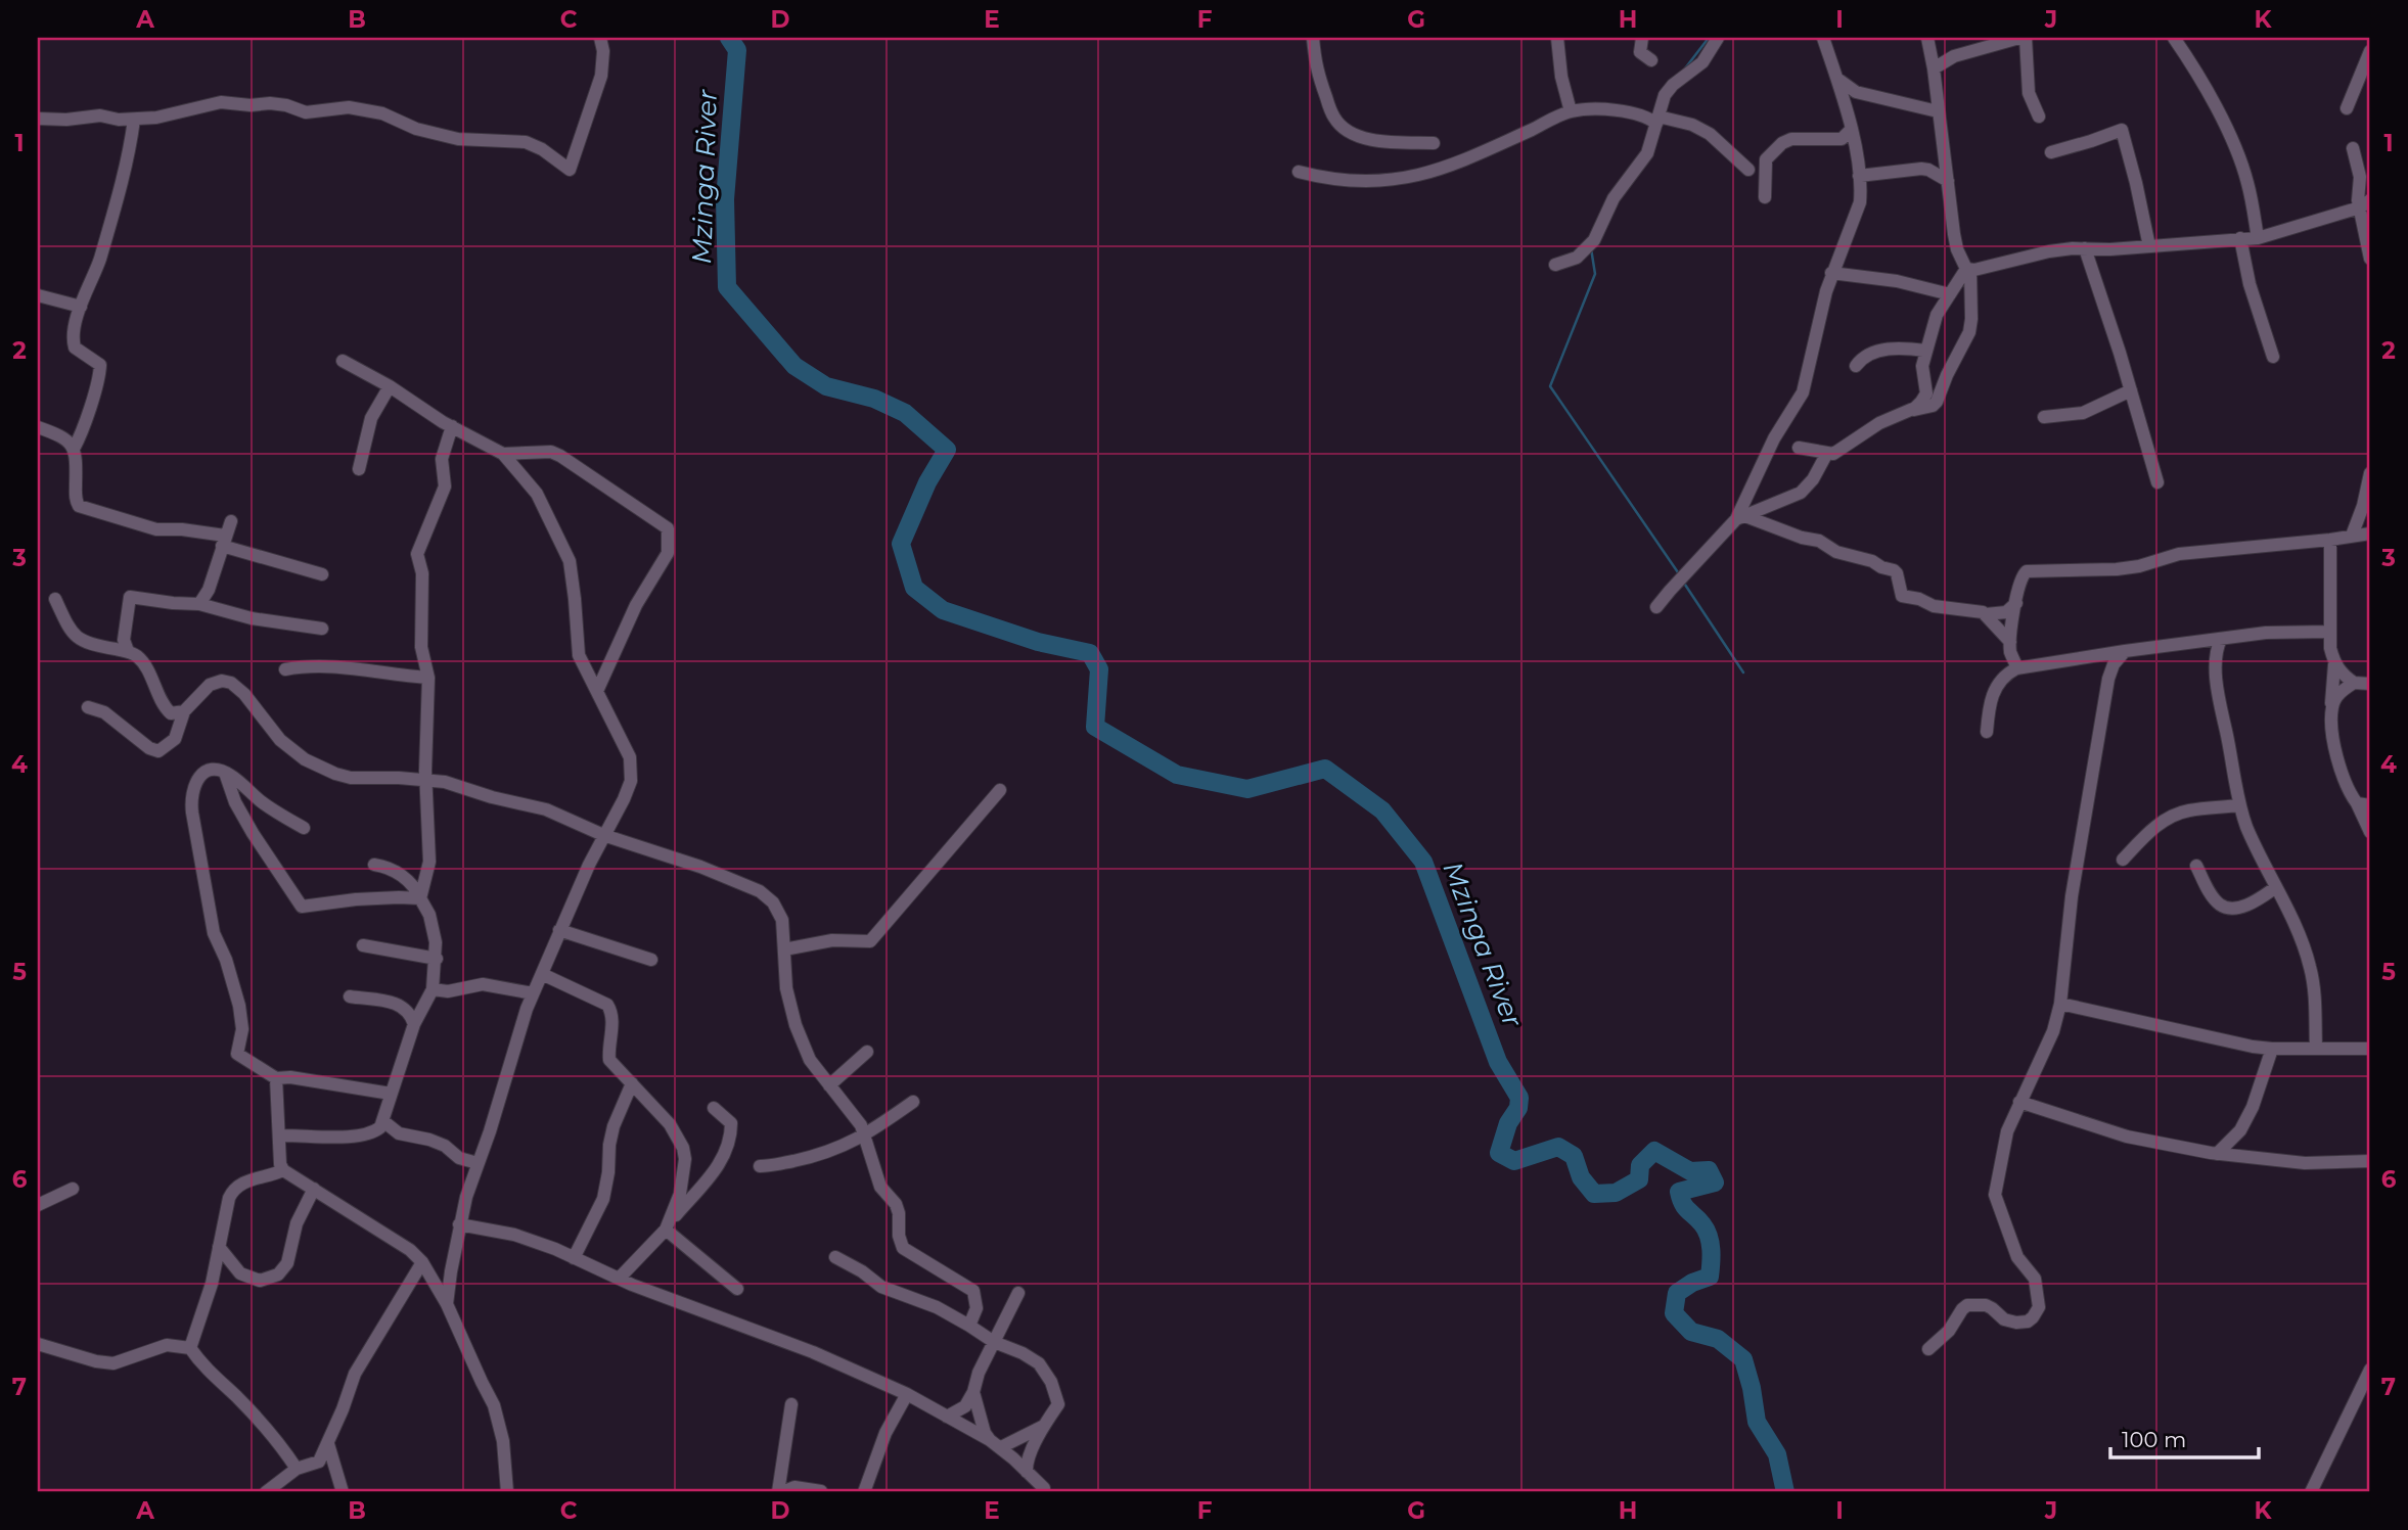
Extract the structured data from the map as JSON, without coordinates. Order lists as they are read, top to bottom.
{
  "water": ["Mzinga River"],
  "scale_bar": "100 m",
  "grid": {
    "columns": [
      "A",
      "B",
      "C",
      "D",
      "E",
      "F",
      "G",
      "H",
      "I",
      "J",
      "K"
    ],
    "rows": [
      "1",
      "2",
      "3",
      "4",
      "5",
      "6",
      "7"
    ]
  }
}
